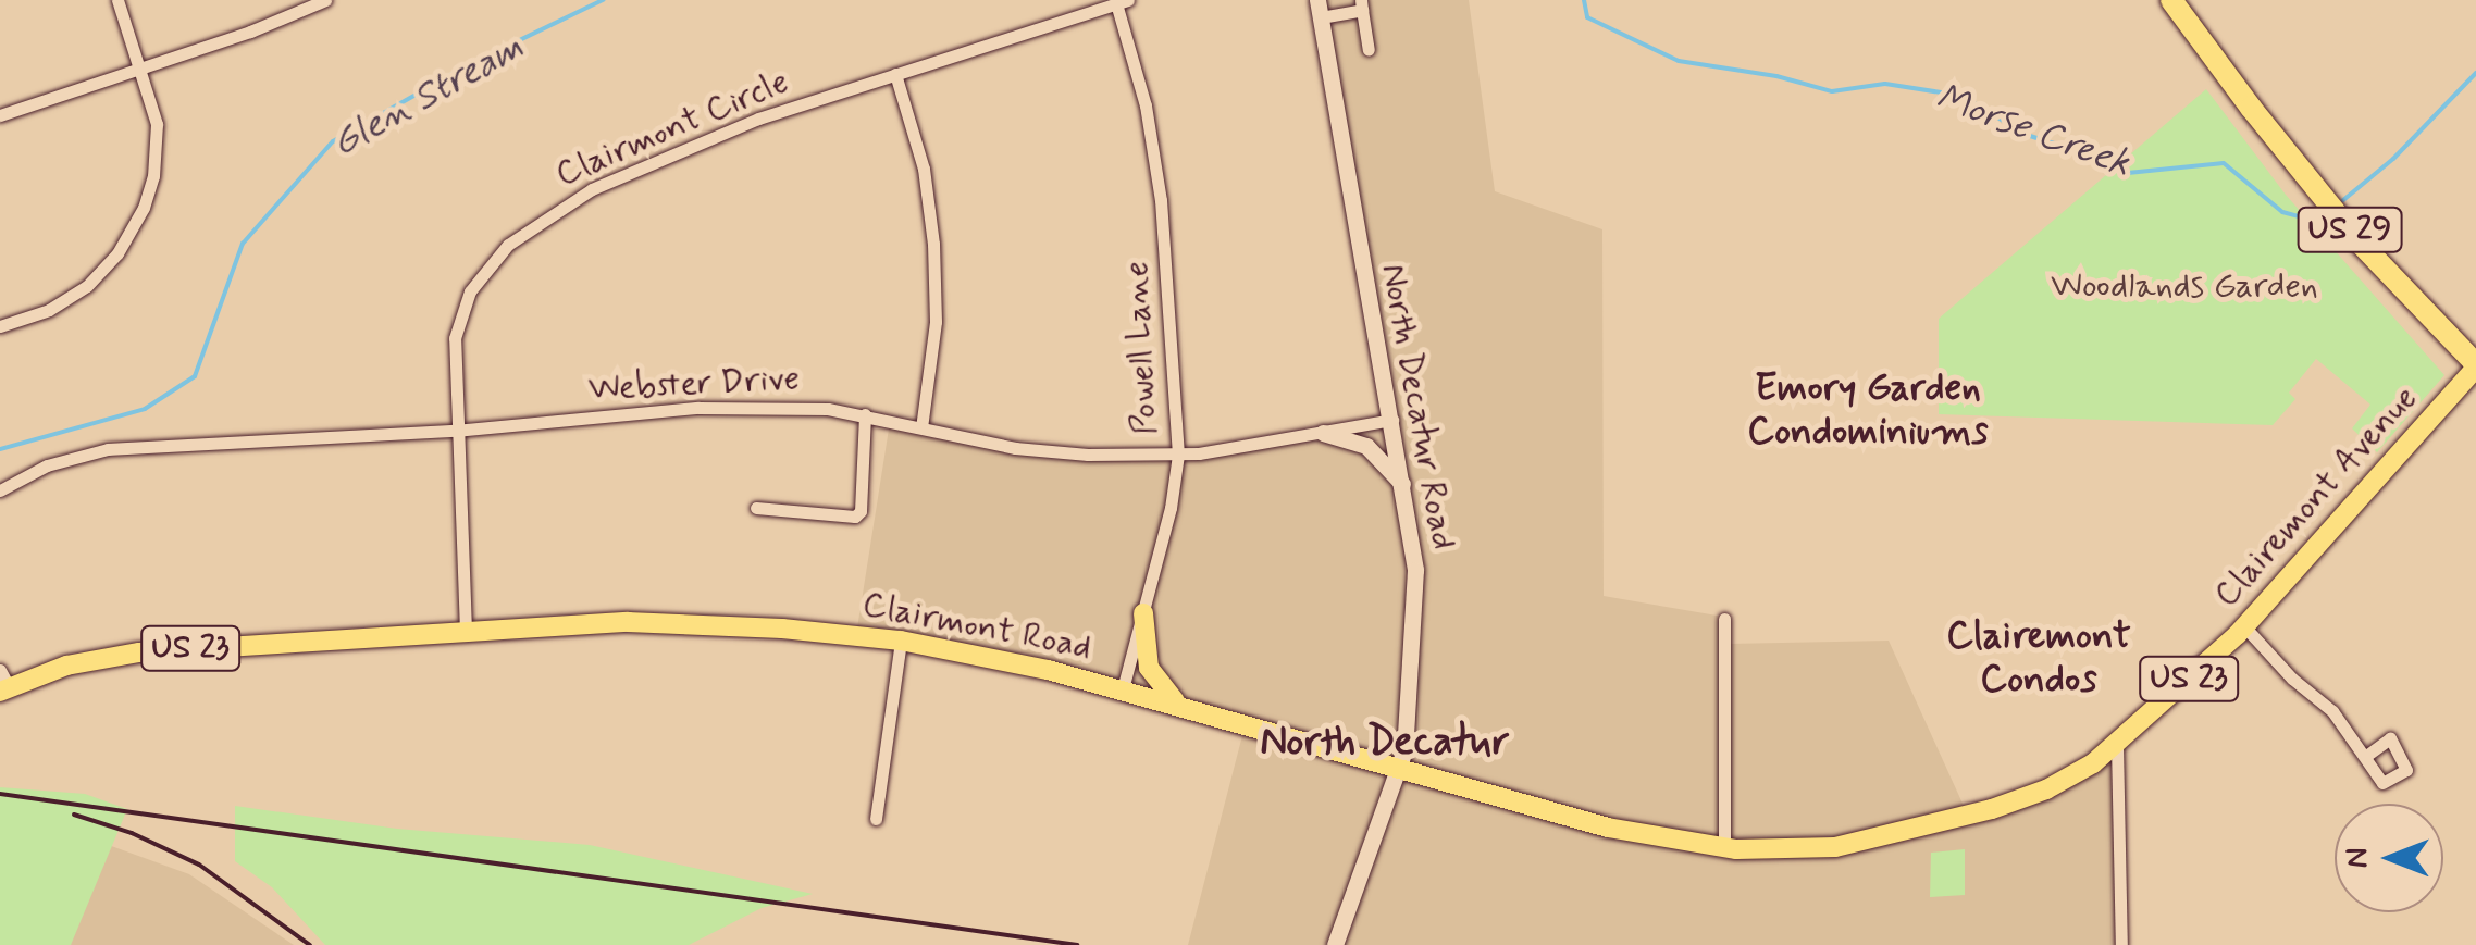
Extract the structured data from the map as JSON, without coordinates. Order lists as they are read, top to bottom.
{
  "streets": {
    "highway": ["US 29"],
    "main road": [
      "North Decatur Road",
      "Clairemont Avenue",
      "Clairmont Road",
      "US 23"
    ],
    "street": ["Clairmont Circle", "Powell Lane", "Webster Drive"]
  },
  "crossings": [
    ["Clairmont Circle", "Powell Lane"],
    ["Clairmont Circle", "Webster Drive"],
    ["Clairmont Circle", "Clairmont Road"],
    ["US 29", "Clairemont Avenue"],
    ["Powell Lane", "Webster Drive"],
    ["Powell Lane", "Clairmont Road"],
    ["Webster Drive", "North Decatur Road"],
    ["North Decatur Road", "Clairmont Road"],
    ["Clairemont Avenue", "Clairmont Road"]
  ],
  "districts": ["Emory Garden Condominiums", "Clairemont Condos", "North Decatur"],
  "water": ["Glen Stream", "Morse Creek"],
  "parks": ["Woodlands Garden"],
  "north": "left"
}
